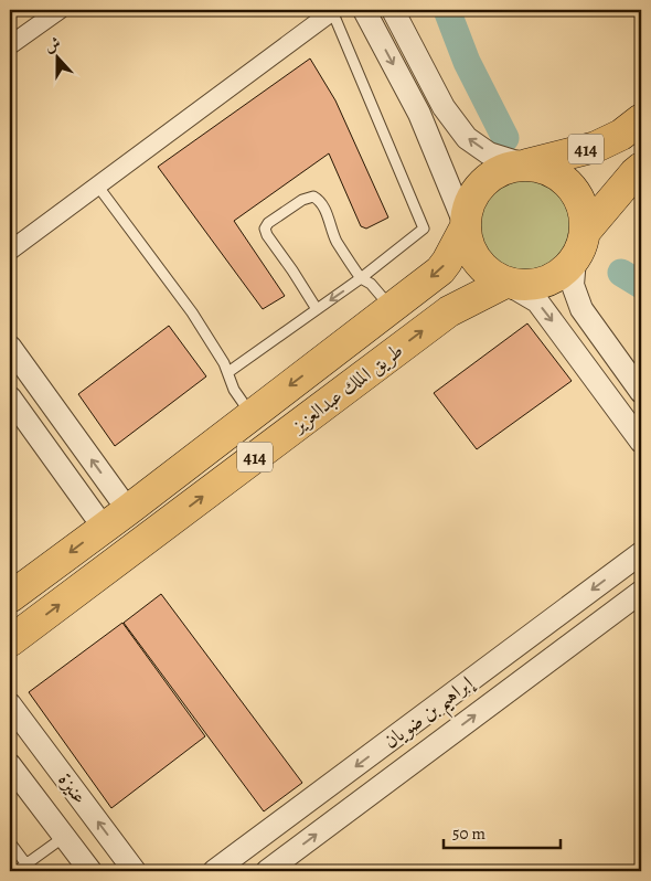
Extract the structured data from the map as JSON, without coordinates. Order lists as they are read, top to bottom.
{
  "streets": {
    "highway": ["414", "طريق الملك عبدالعزيز"],
    "street": ["إبراهيم بن ضويان", "عنيزة"]
  },
  "crossings": [
    ["414", "طريق الملك عبدالعزيز"]
  ],
  "scale_bar": "50 m",
  "north": "top"
}
